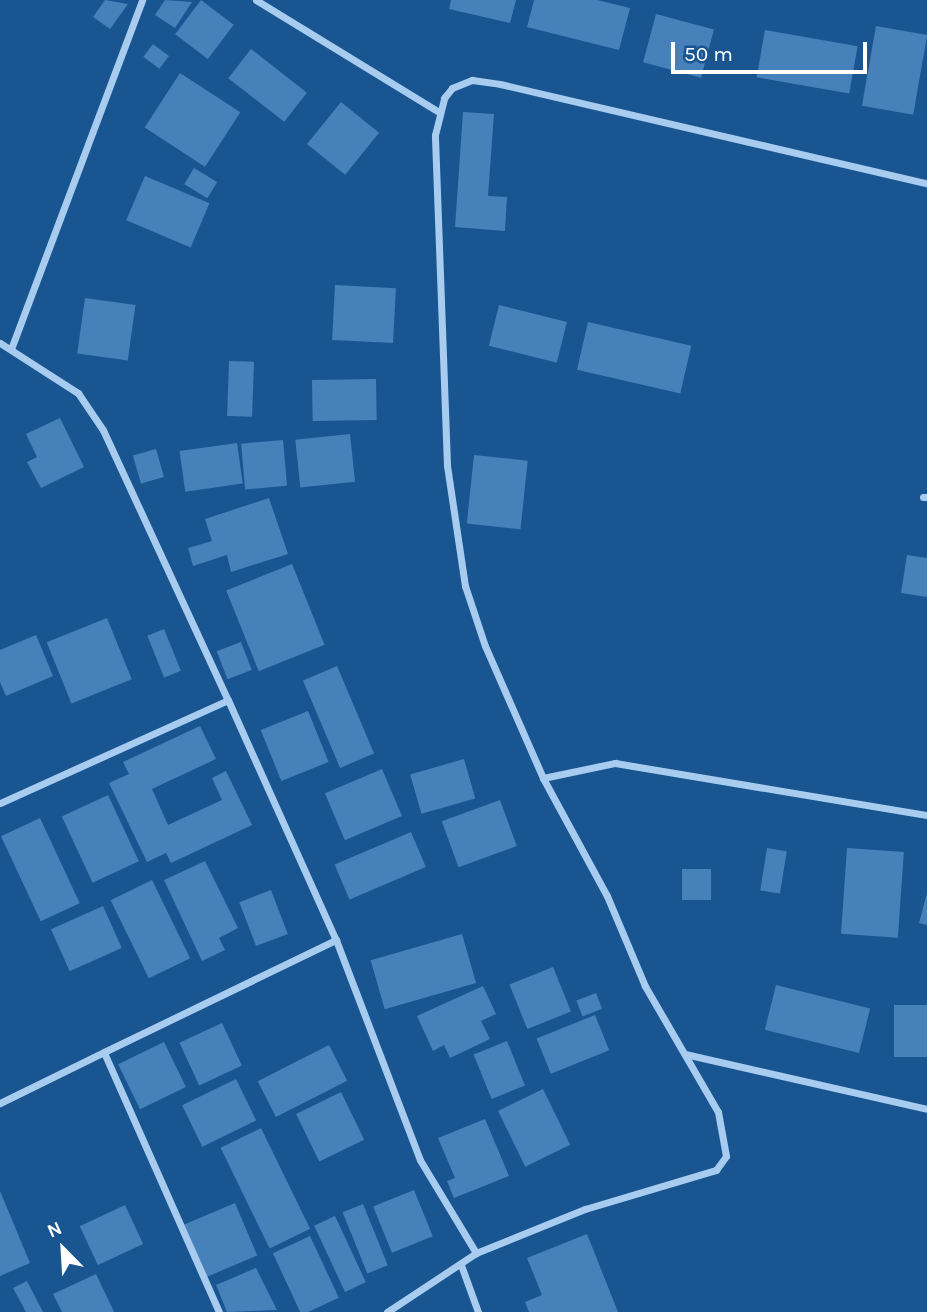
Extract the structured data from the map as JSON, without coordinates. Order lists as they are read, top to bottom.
{
  "scale_bar": "50 m",
  "north": "top left"
}
